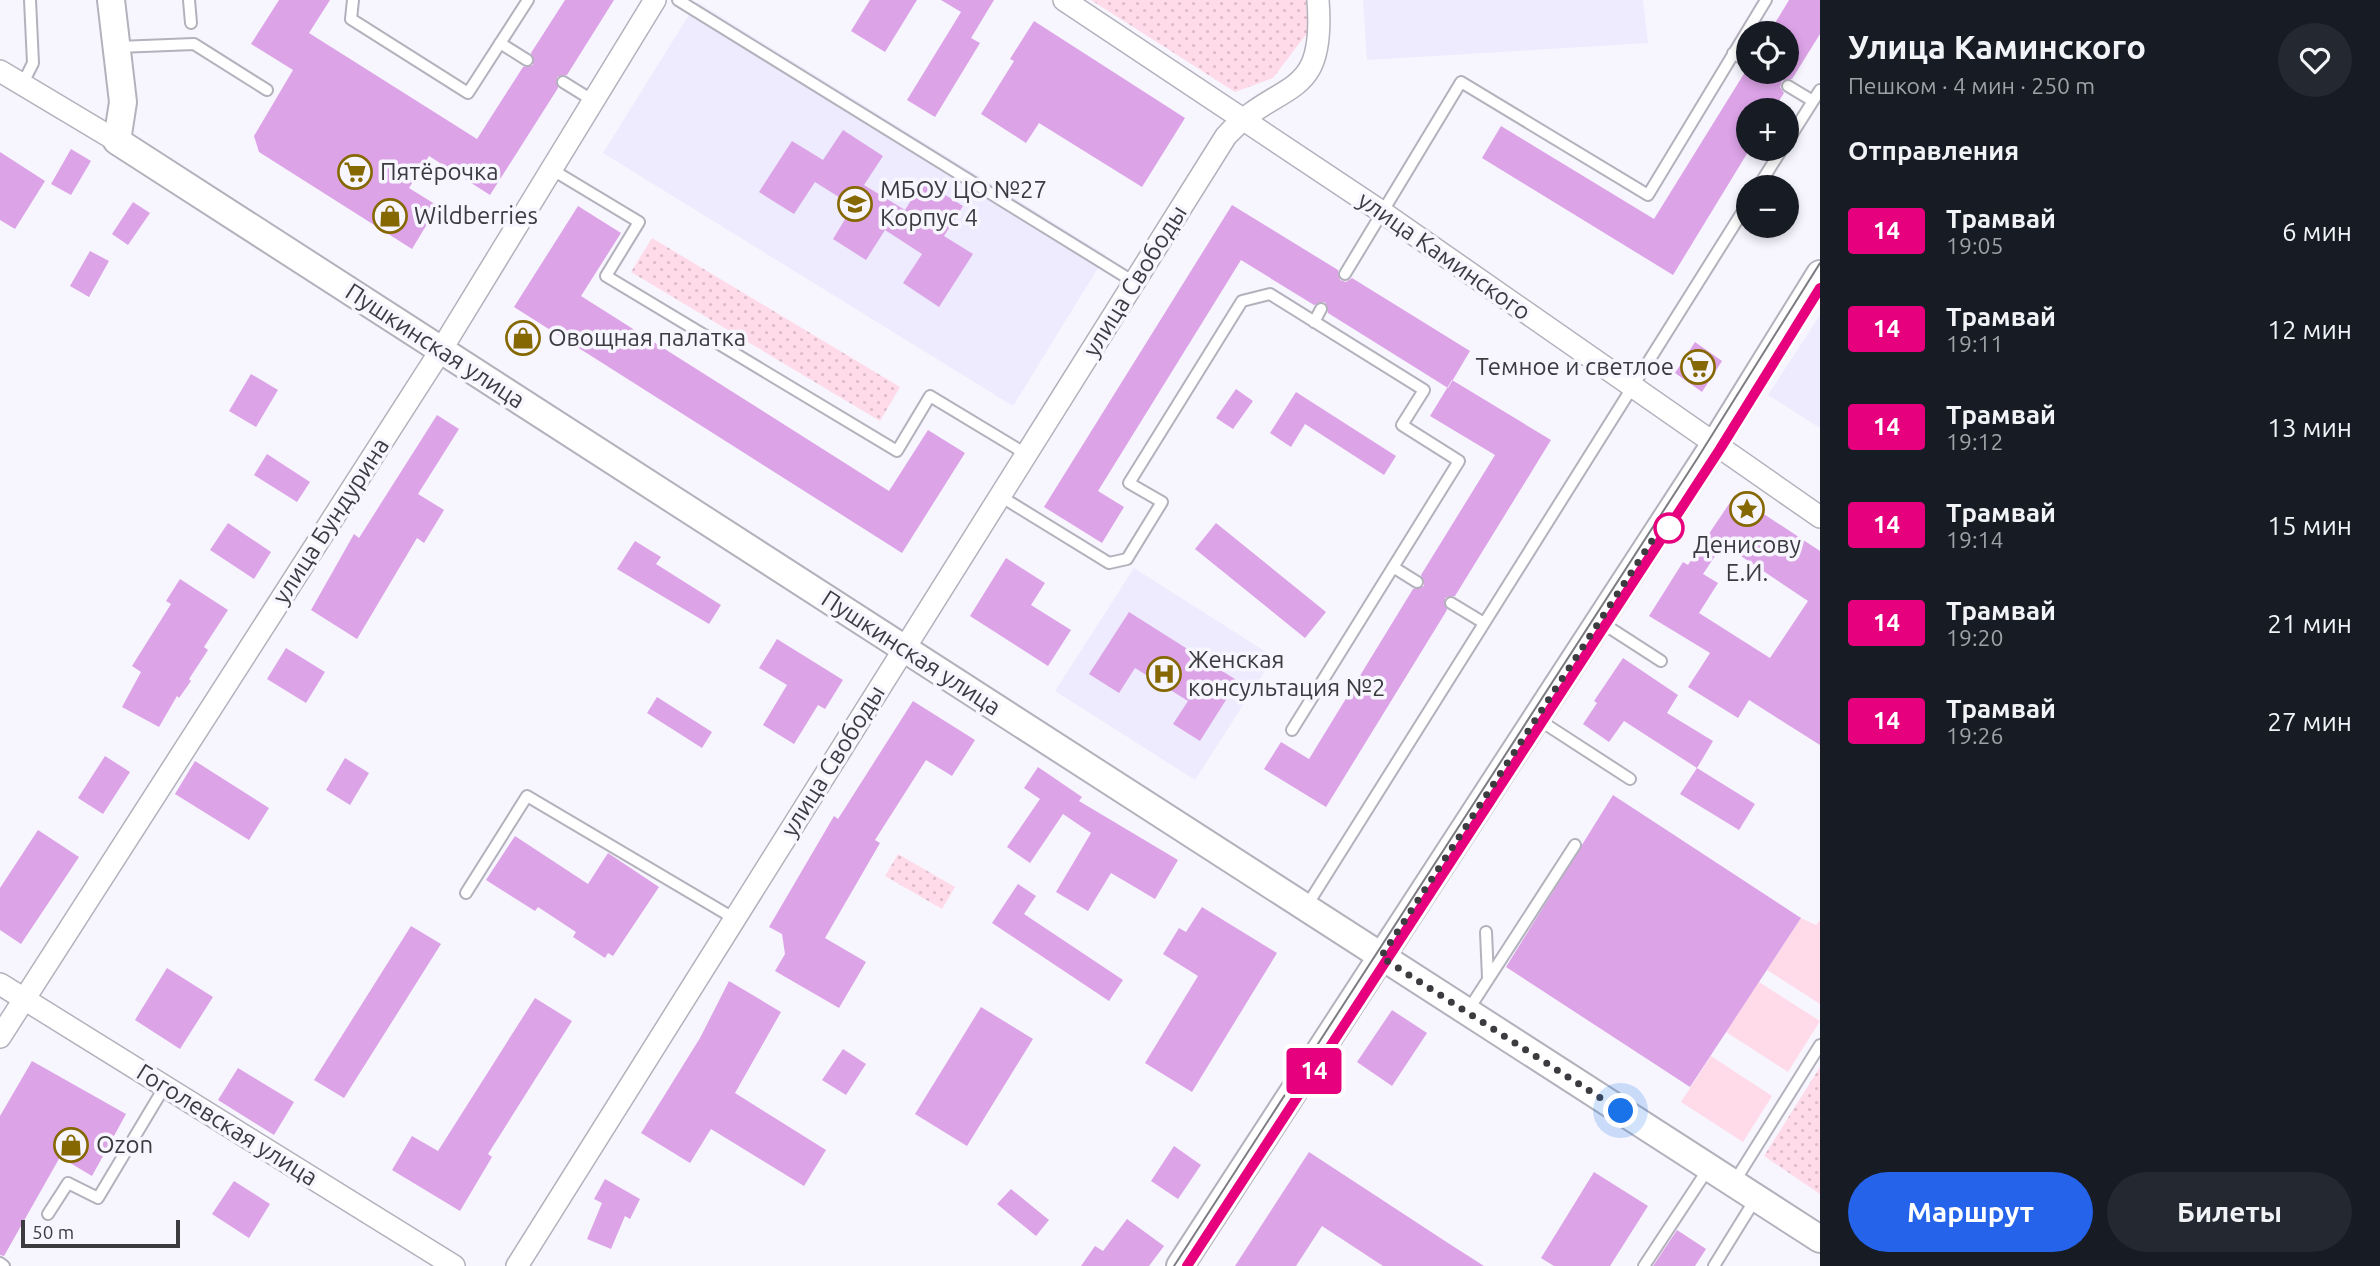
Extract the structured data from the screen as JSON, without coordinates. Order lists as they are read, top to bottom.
{
  "streets": {
    "street": [
      "улица Каминского",
      "улица Свободы",
      "Пушкинская улица",
      "улица Бундурина",
      "Гоголевская улица"
    ]
  },
  "crossings": [
    ["улица Каминского", "улица Свободы"],
    ["улица Свободы", "Пушкинская улица"],
    ["Пушкинская улица", "улица Бундурина"],
    ["улица Бундурина", "Гоголевская улица"]
  ],
  "places": {
    "supermarket": ["Пятёрочка", "Темное и светлое"],
    "school or university": ["МБОУ ЦО №27 Корпус 4"],
    "shop": ["Wildberries", "Овощная палатка", "Ozon"],
    "place": ["Денисову Е.И."],
    "hospital": ["Женская консультация №2"]
  },
  "lines": ["tram line 14"],
  "scale_bar": "50 m",
  "page": {
    "on_map": "14",
    "heading": [
      ["Улица Каминского", "Пешком · 4 мин · 250 m"],
      "Отправления"
    ],
    "map_buttons": ["+", "−"],
    "list": [
      {
        "mark": "14",
        "name": "Трамвай",
        "note": "19:05",
        "value": "6 мин"
      },
      {
        "mark": "14",
        "name": "Трамвай",
        "note": "19:11",
        "value": "12 мин"
      },
      {
        "mark": "14",
        "name": "Трамвай",
        "note": "19:12",
        "value": "13 мин"
      },
      {
        "mark": "14",
        "name": "Трамвай",
        "note": "19:14",
        "value": "15 мин"
      },
      {
        "mark": "14",
        "name": "Трамвай",
        "note": "19:20",
        "value": "21 мин"
      },
      {
        "mark": "14",
        "name": "Трамвай",
        "note": "19:26",
        "value": "27 мин"
      }
    ],
    "buttons": ["Маршрут", "Билеты"],
    "scale": "50 m"
  }
}
